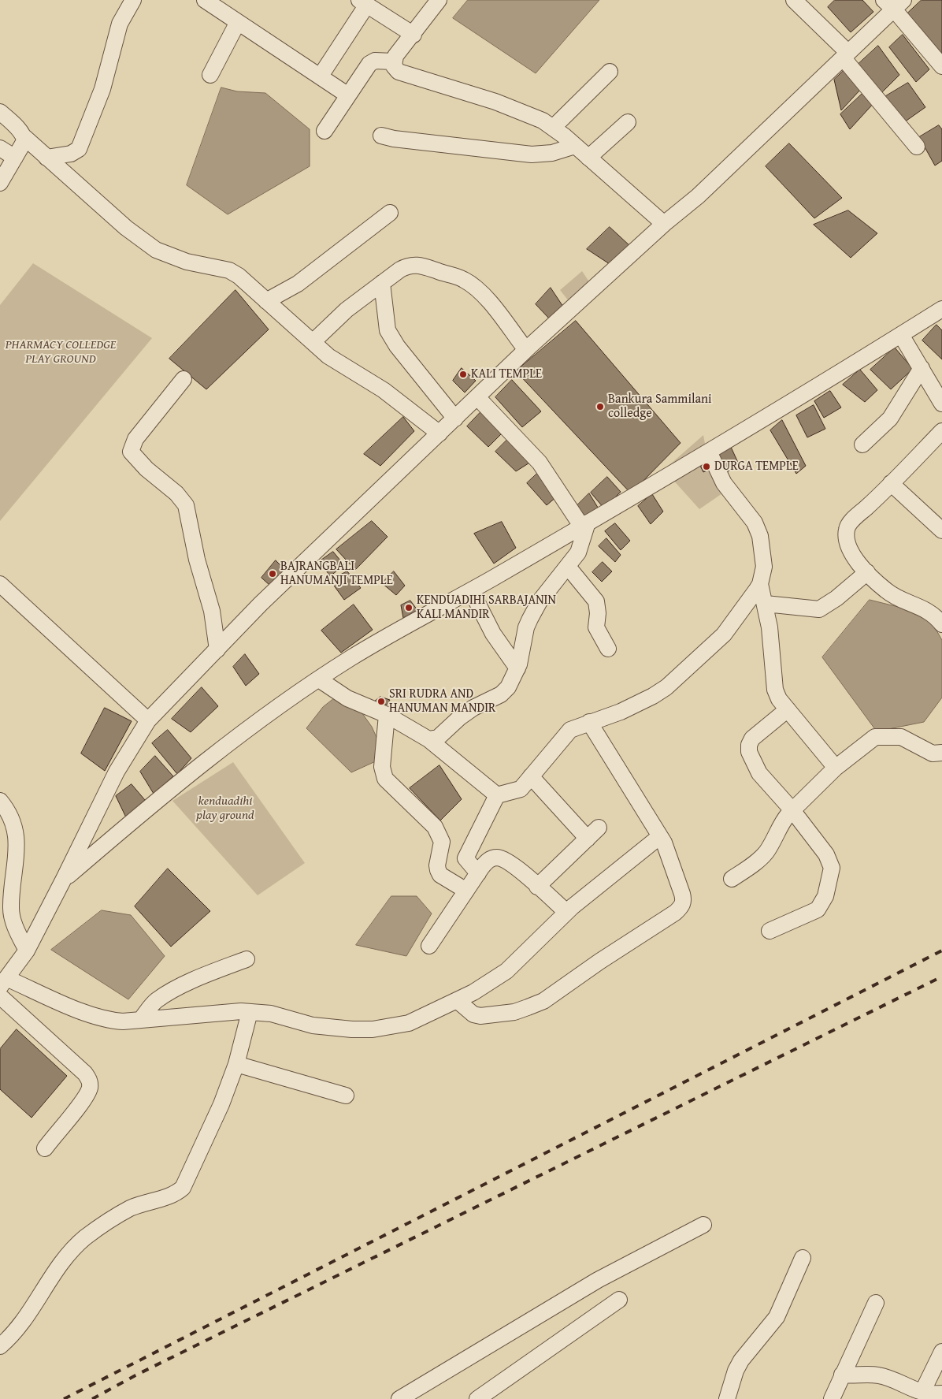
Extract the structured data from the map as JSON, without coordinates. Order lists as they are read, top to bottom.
{
  "parks": ["PHARMACY COLLEDGE PLAY GROUND", "kenduadihi play ground"],
  "places": [
    "KALI TEMPLE",
    "Bankura Sammilani colledge",
    "DURGA TEMPLE",
    "BAJRANGBALI HANUMANJI TEMPLE",
    "KENDUADIHI SARBAJANIN KALI MANDIR",
    "SRI RUDRA AND HANUMAN MANDIR"
  ]
}
